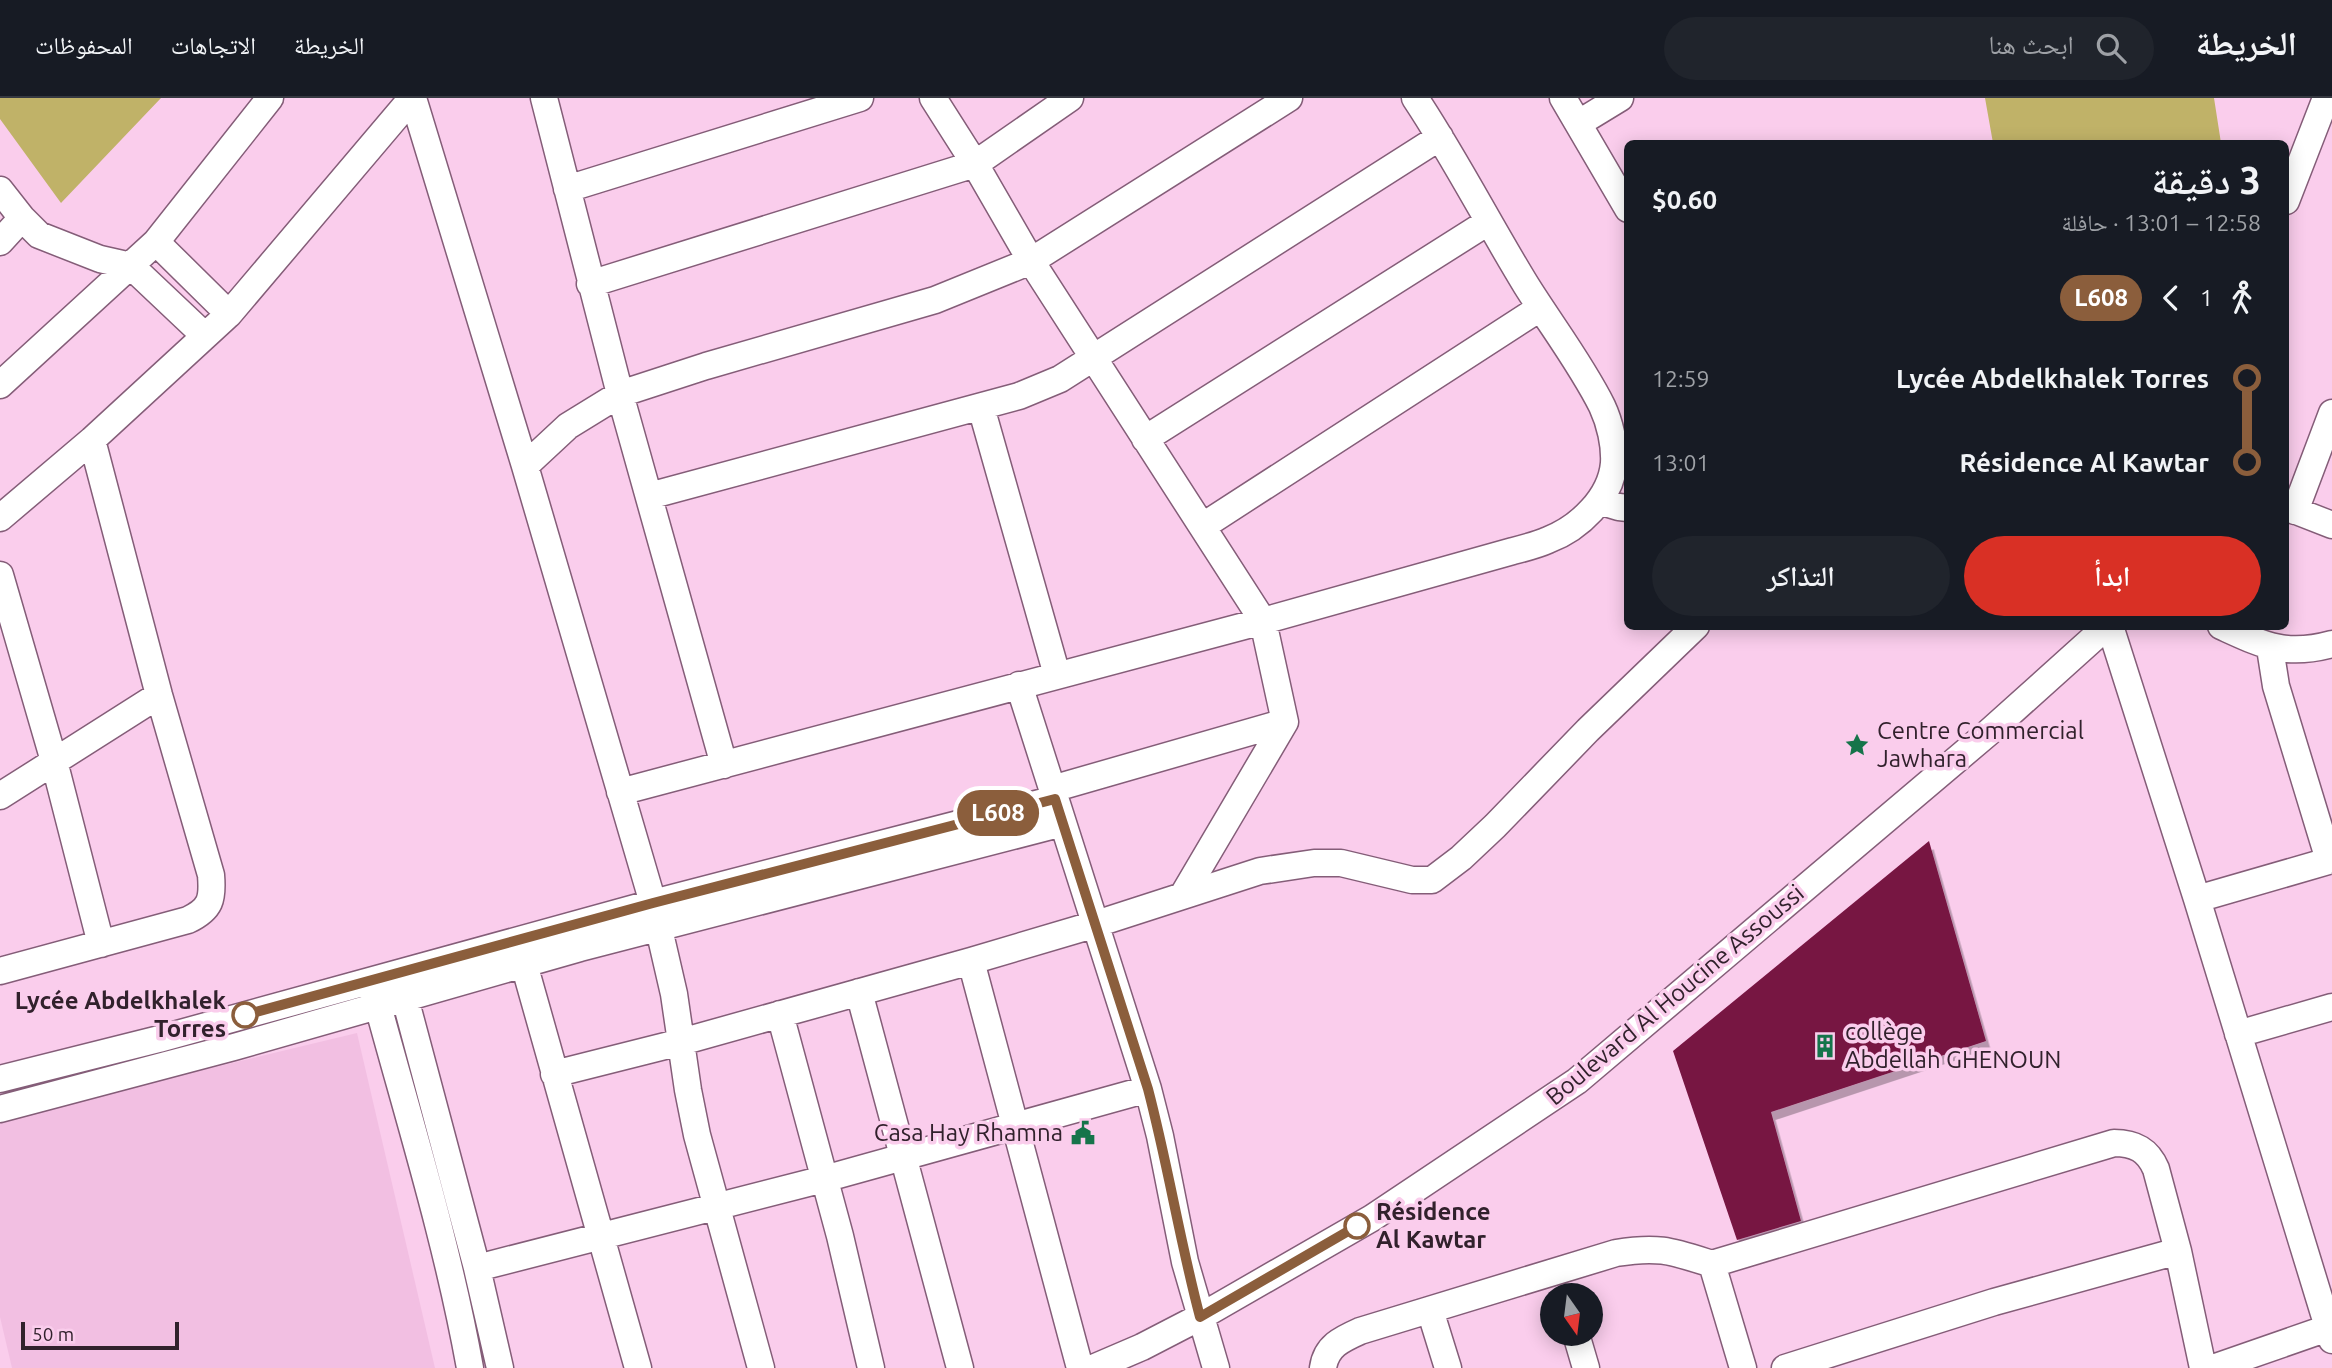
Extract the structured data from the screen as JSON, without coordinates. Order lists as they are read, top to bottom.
{
  "streets": {
    "street": ["Boulevard Al Houcine Assoussi"]
  },
  "places": {
    "place": ["Centre Commercial Jawhara"],
    "other": ["Lycée Abdelkhalek Torres", "Résidence Al Kawtar"],
    "building": ["collège Abdellah GHENOUN"],
    "public building": ["Casa Hay Rhamna"]
  },
  "lines": ["bus line L608"],
  "scale_bar": "50 m",
  "north": "bottom",
  "page": {
    "header": "الخريطة",
    "search": "ابحث هنا",
    "nav": ["الخريطة", "الاتجاهات", "المحفوظات"],
    "on_map": "L608",
    "heading": ["3 دقيقة", "12:58 – 13:01 · حافلة", "$0.60"],
    "legs": ["1", "L608"],
    "list": [
      {
        "name": "Lycée Abdelkhalek Torres",
        "value": "12:59"
      },
      {
        "name": "Résidence Al Kawtar",
        "value": "13:01"
      }
    ],
    "buttons": ["ابدأ", "التذاكر"],
    "scale": "50 m"
  }
}
